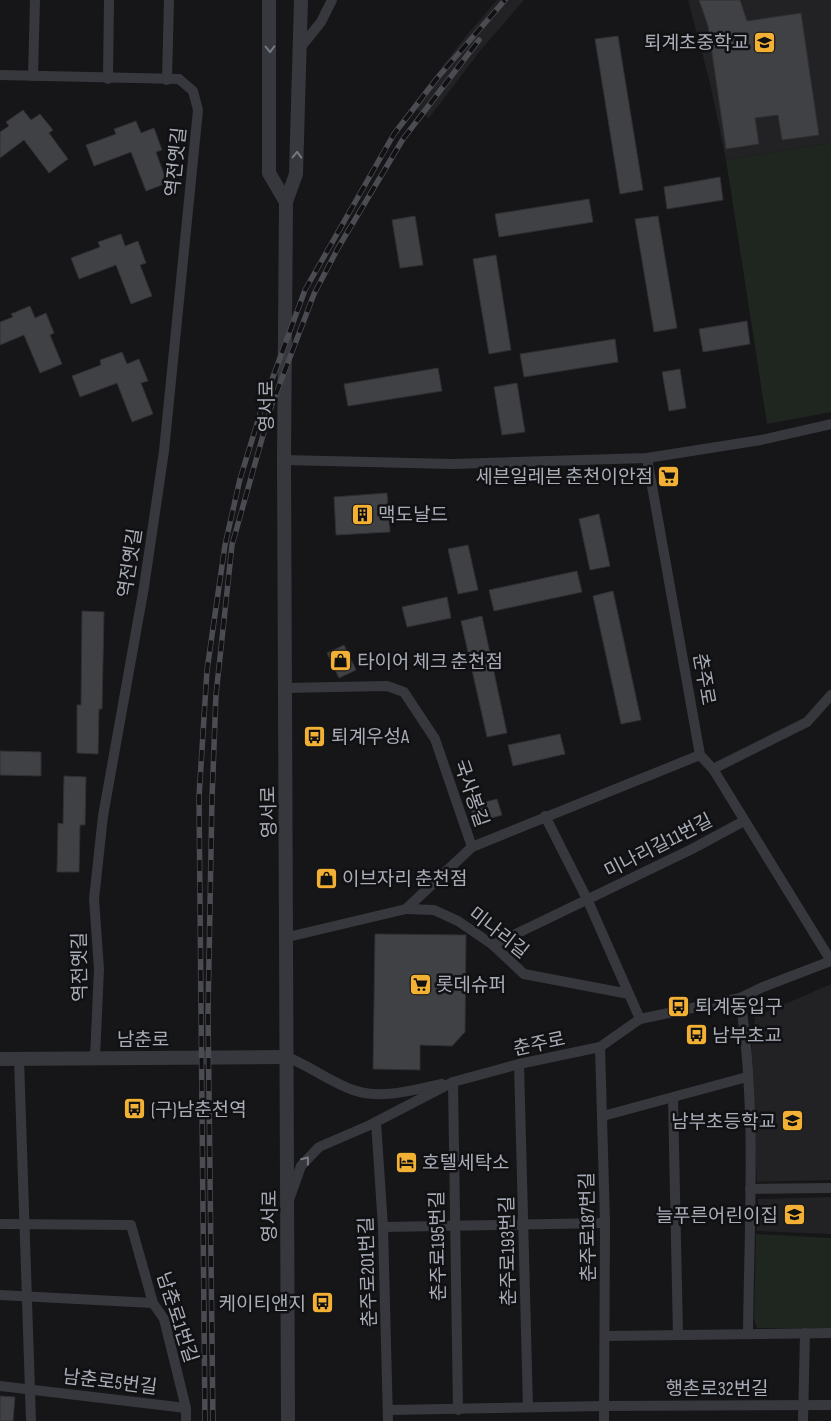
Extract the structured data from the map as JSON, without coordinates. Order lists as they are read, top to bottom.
{
  "streets": {
    "street": [
      "역전옛길",
      "영서로",
      "춘주로",
      "국사봉길",
      "미나리길11번길",
      "미나리길",
      "남춘로",
      "춘주로187번길",
      "춘주로195번길",
      "춘주로193번길",
      "춘주로201번길",
      "남춘로1번길",
      "남춘로5번길",
      "행촌로32번길"
    ]
  },
  "crossings": [
    ["역전옛길", "남춘로"],
    ["영서로", "춘주로"],
    ["영서로", "국사봉길"],
    ["영서로", "미나리길"],
    ["영서로", "남춘로"],
    ["춘주로", "국사봉길"],
    ["춘주로", "미나리길11번길"],
    ["춘주로", "춘주로187번길"],
    ["춘주로", "춘주로195번길"],
    ["춘주로", "춘주로193번길"],
    ["춘주로", "춘주로201번길"],
    ["국사봉길", "미나리길"],
    ["미나리길11번길", "미나리길"],
    ["춘주로187번길", "행촌로32번길"],
    ["남춘로1번길", "남춘로5번길"]
  ],
  "places": {
    "school or university": ["퇴계초중학교", "남부초등학교", "늘푸른어린이집"],
    "supermarket": ["세븐일레븐 춘천이안점", "롯데슈퍼"],
    "building": ["맥도날드"],
    "shop": ["타이어 체크 춘천점", "이브자리 춘천점"],
    "bus stop": [
      "퇴계우성A",
      "퇴계동입구",
      "남부초교",
      "(구)남춘천역",
      "케이티앤지"
    ],
    "hotel": ["호텔세탁소"]
  }
}
